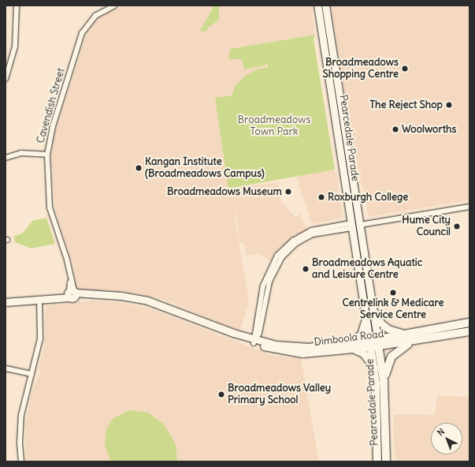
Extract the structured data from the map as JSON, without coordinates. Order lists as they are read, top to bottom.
{
  "streets": {
    "main road": ["Pearcedale Parade", "Dimboola Road"],
    "street": ["Cavendish Street"]
  },
  "crossings": [
    ["Cavendish Street", "Dimboola Road"],
    ["Pearcedale Parade", "Dimboola Road"]
  ],
  "parks": ["Broadmeadows Town Park"],
  "places": [
    "Broadmeadows Shopping Centre",
    "The Reject Shop",
    "Woolworths",
    "Kangan Institute (Broadmeadows Campus)",
    "Broadmeadows Museum",
    "Roxburgh College",
    "Hume City Council",
    "Broadmeadows Aquatic and Leisure Centre",
    "Centrelink & Medicare Service Centre",
    "Broadmeadows Valley Primary School"
  ],
  "north": "top left"
}
